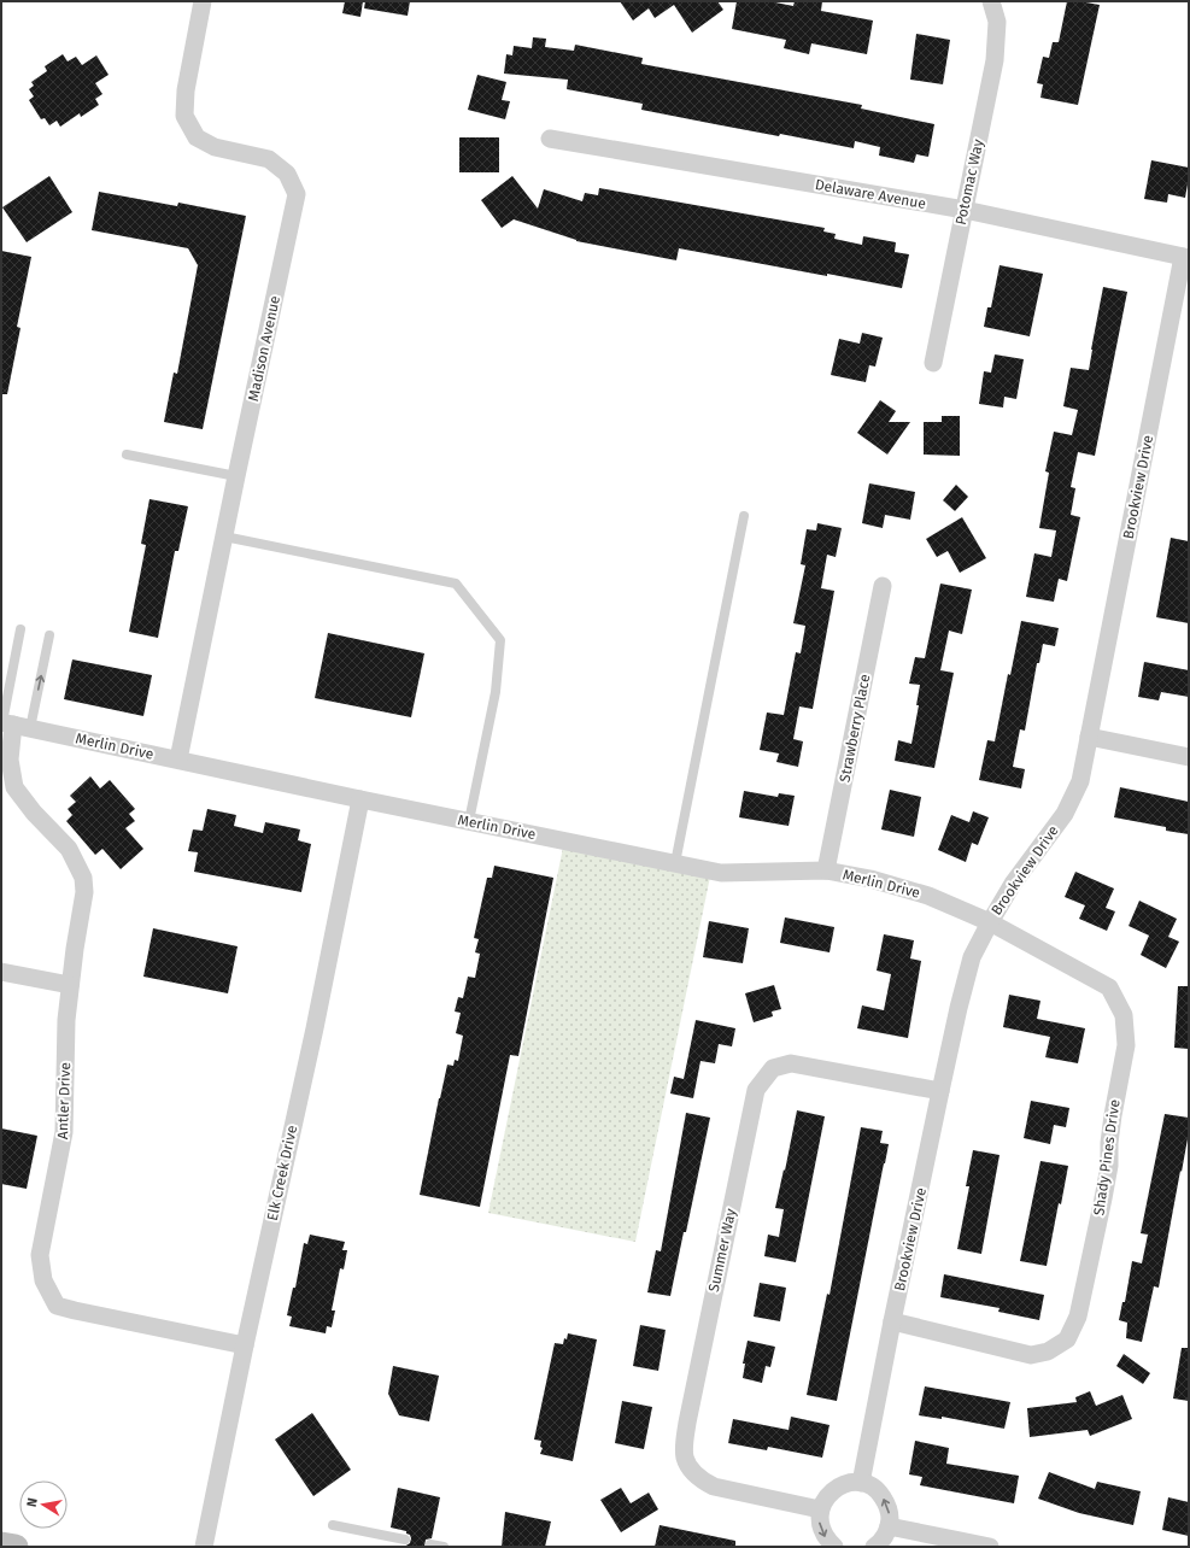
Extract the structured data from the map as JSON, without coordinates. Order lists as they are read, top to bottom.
{
  "streets": {
    "street": [
      "Potomac Way",
      "Delaware Avenue",
      "Madison Avenue",
      "Brookview Drive",
      "Strawberry Place",
      "Merlin Drive",
      "Antler Drive",
      "Shady Pines Drive",
      "Elk Creek Drive",
      "Summer Way"
    ]
  },
  "crossings": [
    ["Potomac Way", "Delaware Avenue"],
    ["Delaware Avenue", "Brookview Drive"],
    ["Madison Avenue", "Merlin Drive"],
    ["Brookview Drive", "Merlin Drive"],
    ["Brookview Drive", "Shady Pines Drive"],
    ["Brookview Drive", "Summer Way"],
    ["Strawberry Place", "Merlin Drive"],
    ["Merlin Drive", "Antler Drive"],
    ["Merlin Drive", "Shady Pines Drive"],
    ["Merlin Drive", "Elk Creek Drive"],
    ["Antler Drive", "Elk Creek Drive"]
  ],
  "north": "left"
}
